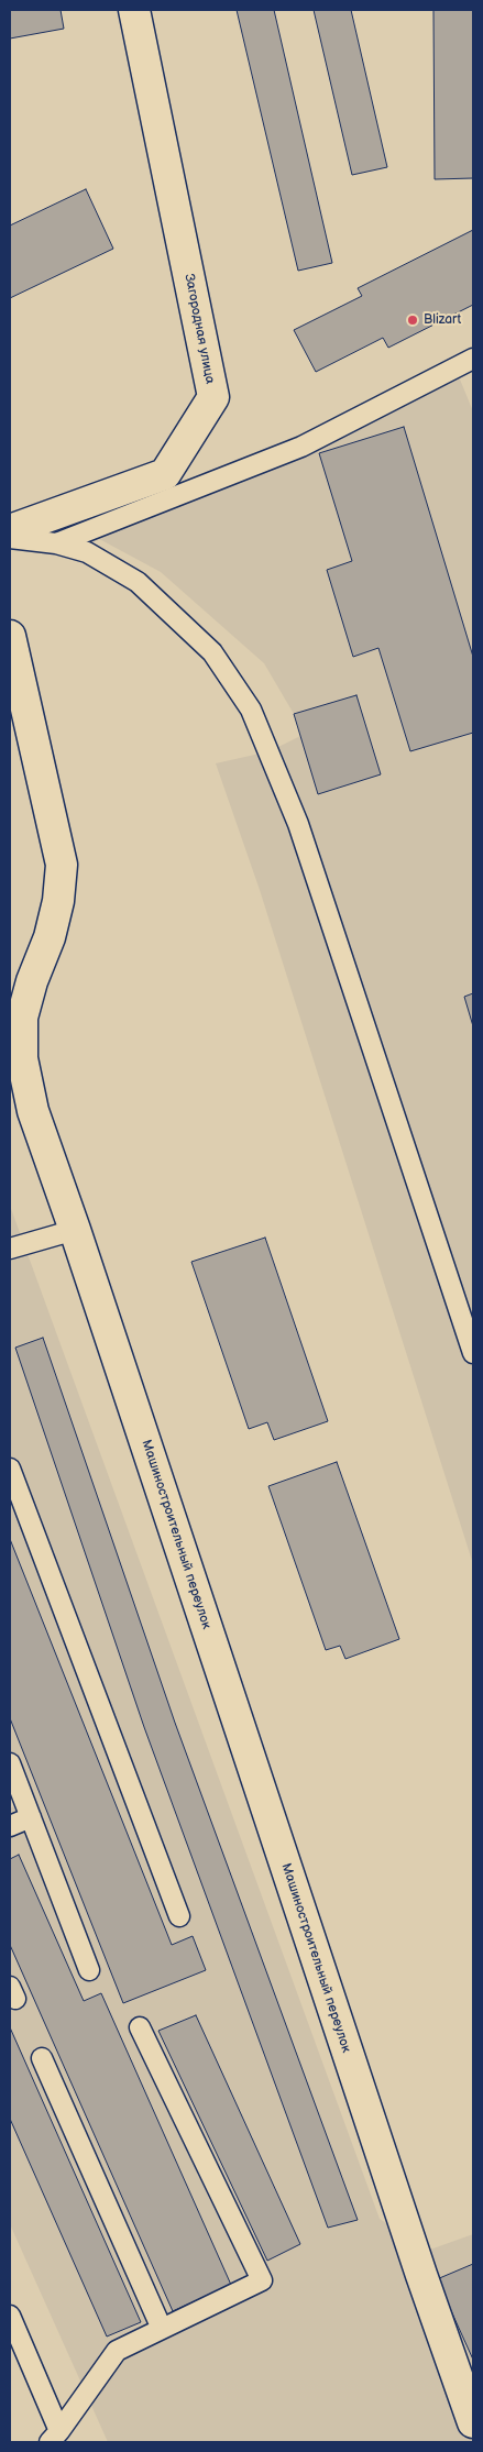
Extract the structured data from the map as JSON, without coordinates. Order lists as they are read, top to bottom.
{
  "streets": {
    "street": ["Загородная улица", "Машиностроительный переулок"]
  },
  "places": ["Blizart"]
}
